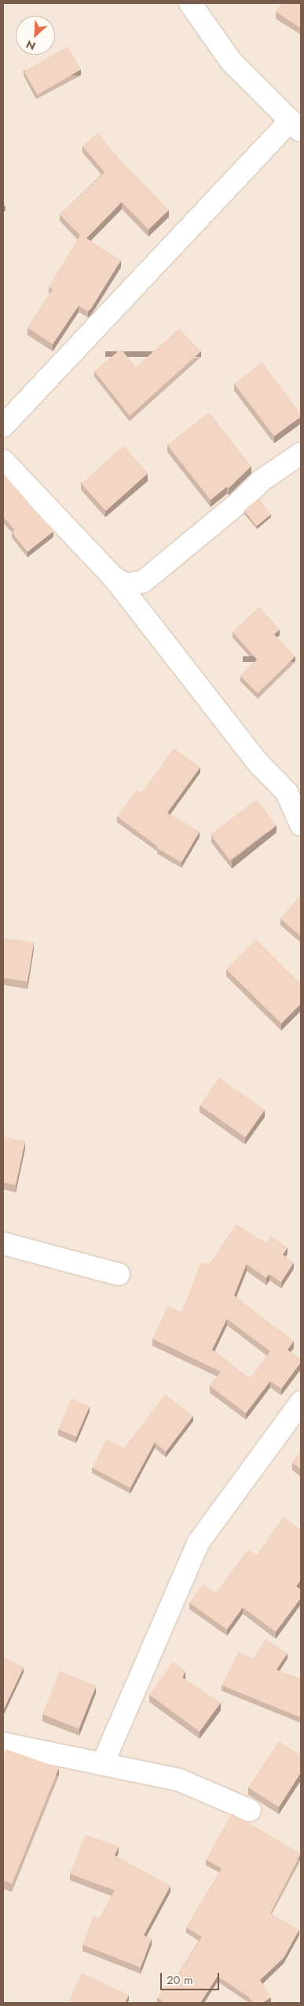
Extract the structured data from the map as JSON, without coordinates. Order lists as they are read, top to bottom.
{
  "scale_bar": "20 m",
  "north": "bottom left"
}
